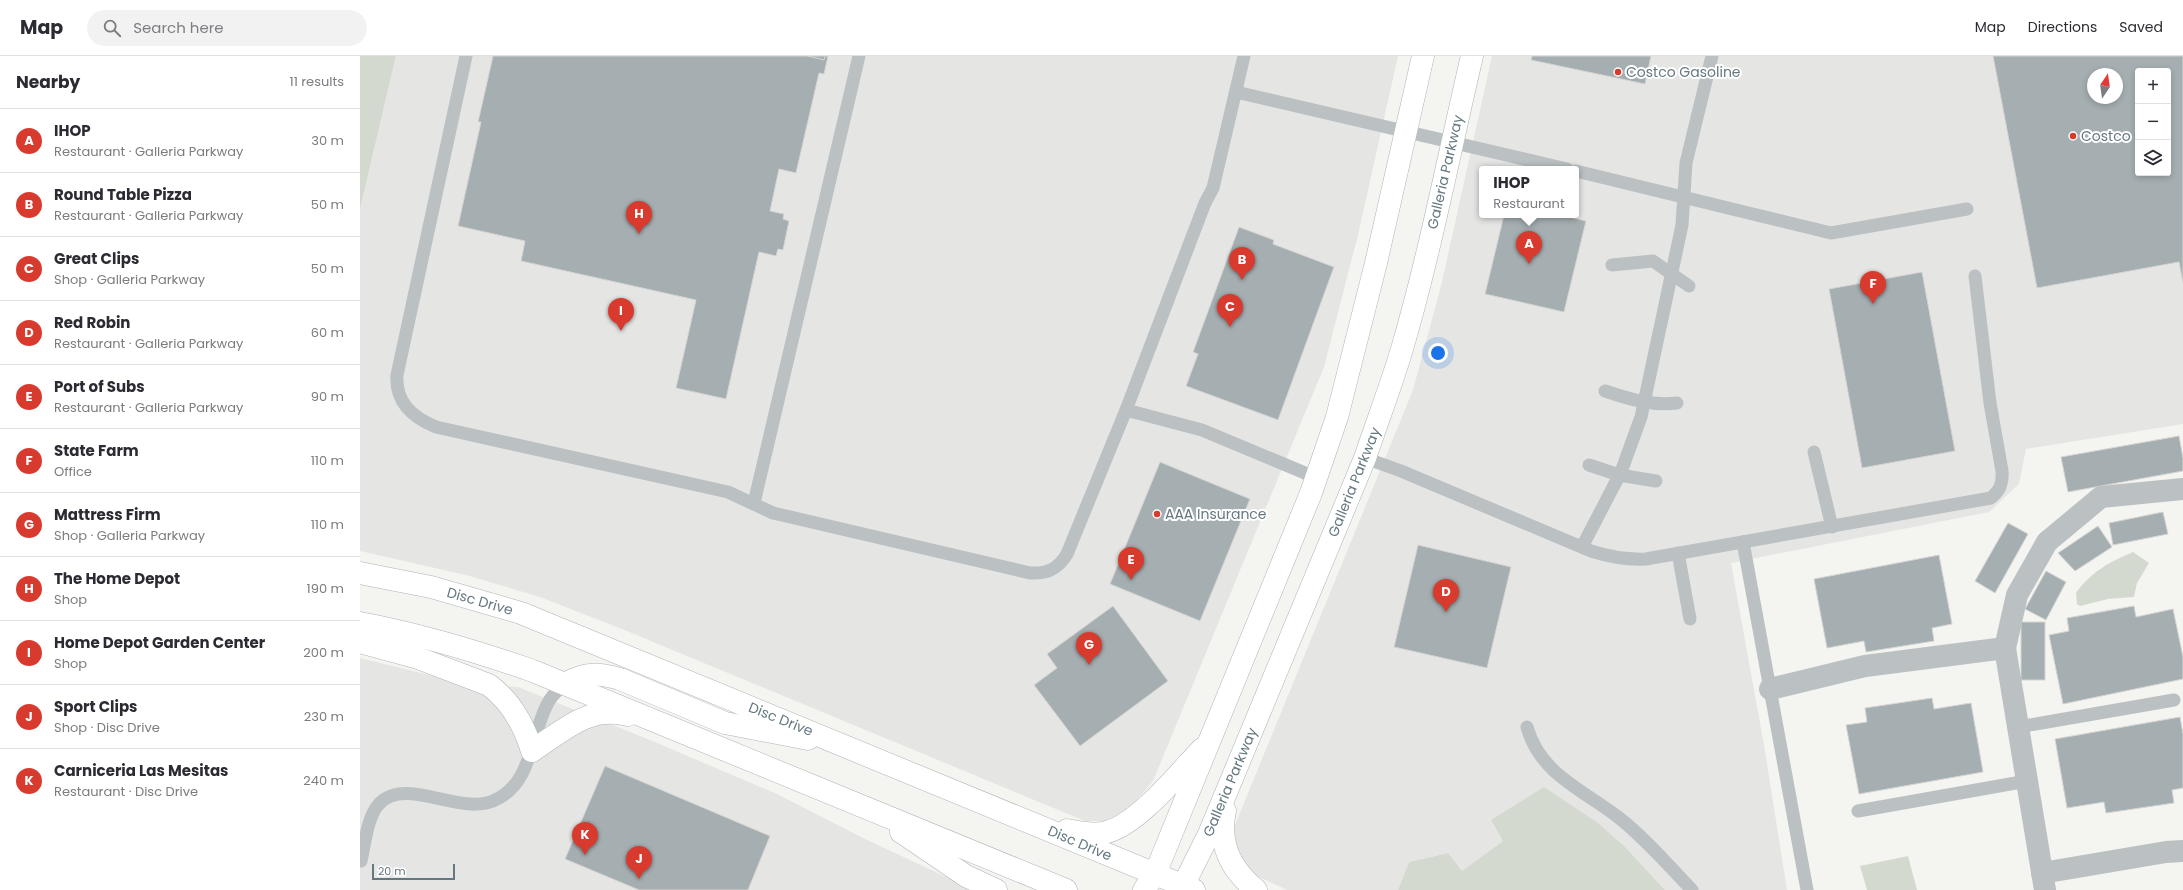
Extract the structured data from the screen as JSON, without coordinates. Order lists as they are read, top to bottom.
{
  "streets": {
    "main road": ["Galleria Parkway", "Disc Drive"]
  },
  "crossings": [
    ["Galleria Parkway", "Disc Drive"]
  ],
  "places": ["Costco Gasoline", "Costco", "AAA Insurance"],
  "scale_bar": "20 m",
  "north": "top",
  "page": {
    "header": "Map",
    "search": "Search here",
    "nav": ["Map", "Directions", "Saved"],
    "heading": ["Nearby", "11 results"],
    "map_buttons": ["+", "−"],
    "list": [
      {
        "mark": "A",
        "name": "IHOP",
        "note": "Restaurant · Galleria Parkway",
        "value": "30 m"
      },
      {
        "mark": "B",
        "name": "Round Table Pizza",
        "note": "Restaurant · Galleria Parkway",
        "value": "50 m"
      },
      {
        "mark": "C",
        "name": "Great Clips",
        "note": "Shop · Galleria Parkway",
        "value": "50 m"
      },
      {
        "mark": "D",
        "name": "Red Robin",
        "note": "Restaurant · Galleria Parkway",
        "value": "60 m"
      },
      {
        "mark": "E",
        "name": "Port of Subs",
        "note": "Restaurant · Galleria Parkway",
        "value": "90 m"
      },
      {
        "mark": "F",
        "name": "State Farm",
        "note": "Office",
        "value": "110 m"
      },
      {
        "mark": "G",
        "name": "Mattress Firm",
        "note": "Shop · Galleria Parkway",
        "value": "110 m"
      },
      {
        "mark": "H",
        "name": "The Home Depot",
        "note": "Shop",
        "value": "190 m"
      },
      {
        "mark": "I",
        "name": "Home Depot Garden Center",
        "note": "Shop",
        "value": "200 m"
      },
      {
        "mark": "J",
        "name": "Sport Clips",
        "note": "Shop · Disc Drive",
        "value": "230 m"
      },
      {
        "mark": "K",
        "name": "Carniceria Las Mesitas",
        "note": "Restaurant · Disc Drive",
        "value": "240 m"
      }
    ],
    "popup": ["IHOP", "Restaurant"],
    "pins": [
      "H",
      "A",
      "B",
      "F",
      "C",
      "I",
      "E",
      "D",
      "G",
      "K",
      "J"
    ],
    "scale": "20 m"
  }
}
